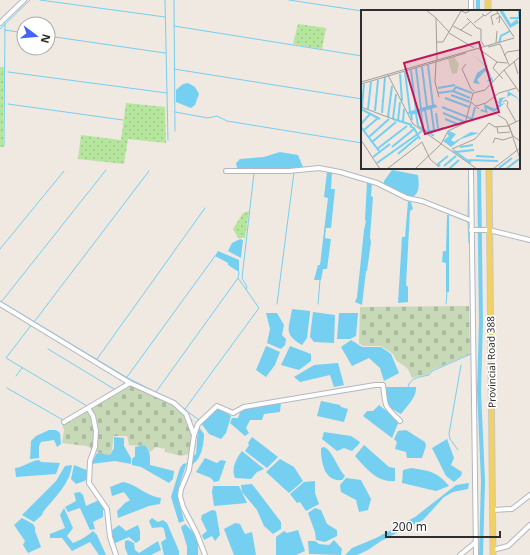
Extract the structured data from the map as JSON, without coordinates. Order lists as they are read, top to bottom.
{
  "streets": {
    "main road": ["Provincial Road 388"]
  },
  "scale_bar": "200 m",
  "north": "right"
}
